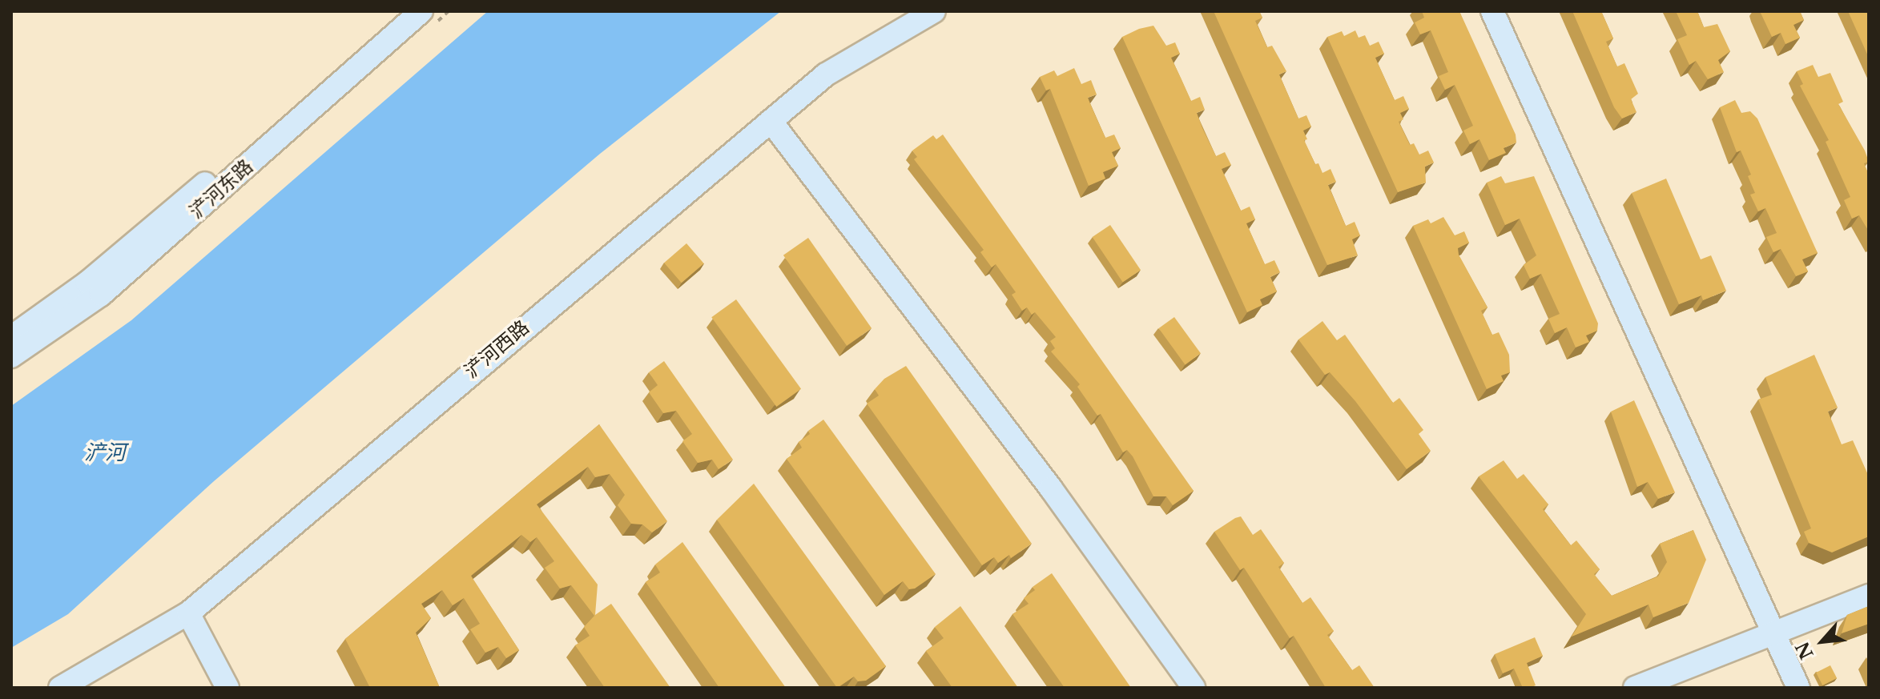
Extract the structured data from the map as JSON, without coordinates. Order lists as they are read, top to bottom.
{
  "streets": {
    "street": ["浐河东路", "浐河西路"]
  },
  "water": ["浐河"],
  "north": "bottom left"
}
